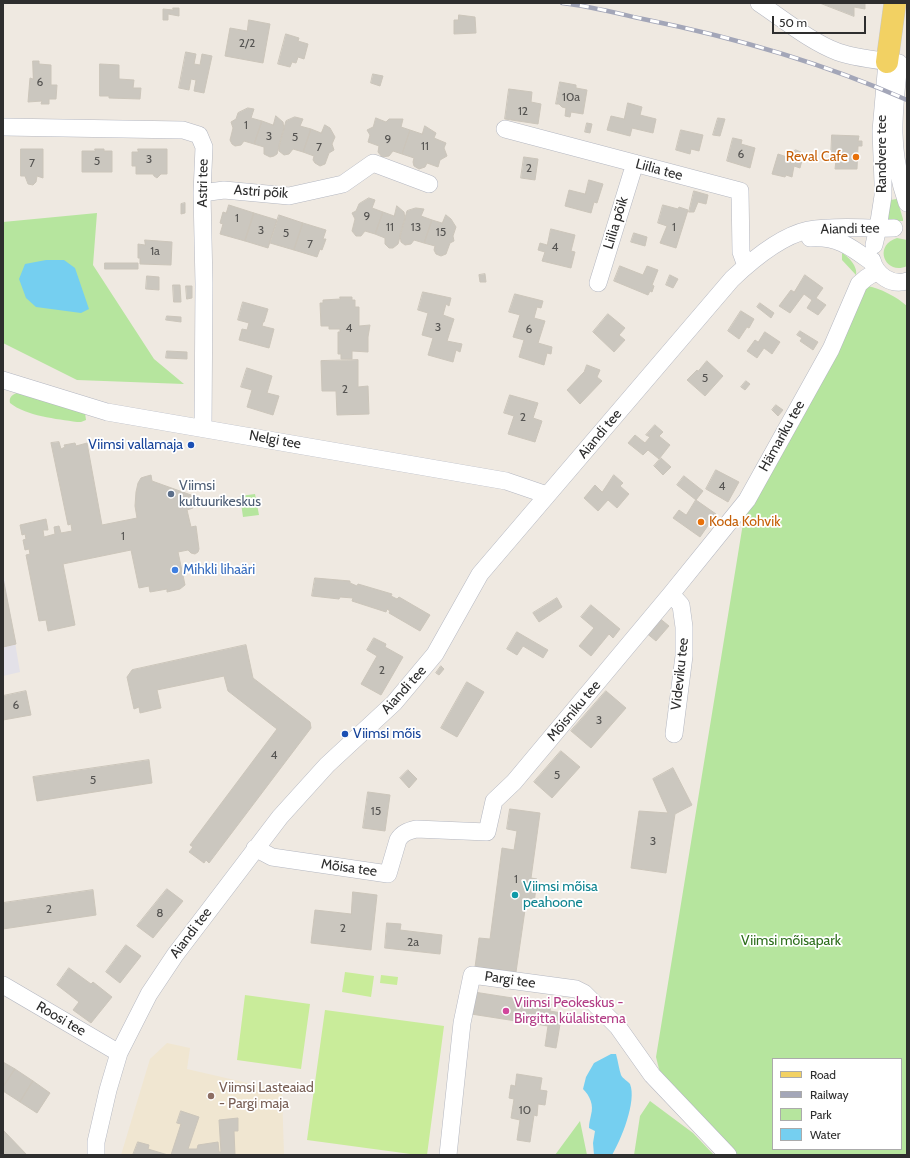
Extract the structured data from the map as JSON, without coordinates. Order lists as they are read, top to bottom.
{
  "streets": {
    "street": [
      "Randvere tee",
      "Liilia tee",
      "Astri tee",
      "Astri põik",
      "Liilia põik",
      "Aiandi tee",
      "Hämariku tee",
      "Nelgi tee",
      "Videviku tee",
      "Mõisniku tee",
      "Mõisa tee",
      "Pargi tee",
      "Roosi tee"
    ]
  },
  "crossings": [
    ["Randvere tee", "Aiandi tee"],
    ["Liilia tee", "Liilia põik"],
    ["Liilia tee", "Aiandi tee"],
    ["Astri tee", "Astri põik"],
    ["Astri tee", "Nelgi tee"],
    ["Aiandi tee", "Hämariku tee"],
    ["Aiandi tee", "Nelgi tee"],
    ["Aiandi tee", "Mõisa tee"],
    ["Aiandi tee", "Roosi tee"],
    ["Hämariku tee", "Videviku tee"],
    ["Hämariku tee", "Mõisniku tee"],
    ["Videviku tee", "Mõisniku tee"],
    ["Mõisniku tee", "Mõisa tee"]
  ],
  "parks": ["Viimsi mõisapark"],
  "places": [
    "Reval Cafe",
    "Viimsi vallamaja",
    "Viimsi kultuurikeskus",
    "Koda Kohvik",
    "Mihkli lihaäri",
    "Viimsi mõis",
    "Viimsi mõisa peahoone",
    "Viimsi Peokeskus - Birgitta külalistema",
    "Viimsi Lasteaiad - Pargi maja"
  ],
  "house_numbers": [
    "2/2",
    "6",
    "10a",
    "12",
    "1",
    "3",
    "5",
    "9",
    "11",
    "7",
    "6",
    "3",
    "5",
    "7",
    "2",
    "9",
    "1",
    "11",
    "13",
    "1",
    "3",
    "15",
    "5",
    "7",
    "4",
    "1a",
    "3",
    "4",
    "6",
    "5",
    "2",
    "2",
    "4",
    "1",
    "2",
    "6",
    "3",
    "4",
    "5",
    "5",
    "15",
    "3",
    "1",
    "2",
    "8",
    "2",
    "2a",
    "10"
  ],
  "legend": [
    "Road",
    "Railway",
    "Park",
    "Water"
  ],
  "scale_bar": "50 m"
}
